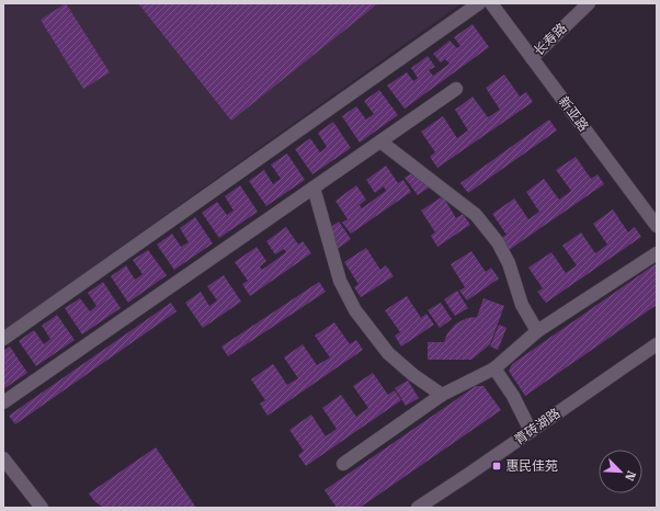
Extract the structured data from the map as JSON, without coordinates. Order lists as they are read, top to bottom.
{
  "streets": {
    "street": ["长寿路", "新亚路", "青砖湖路"]
  },
  "crossings": [
    ["长寿路", "新亚路"]
  ],
  "places": {
    "transit": ["惠民佳苑"]
  },
  "north": "bottom right"
}
